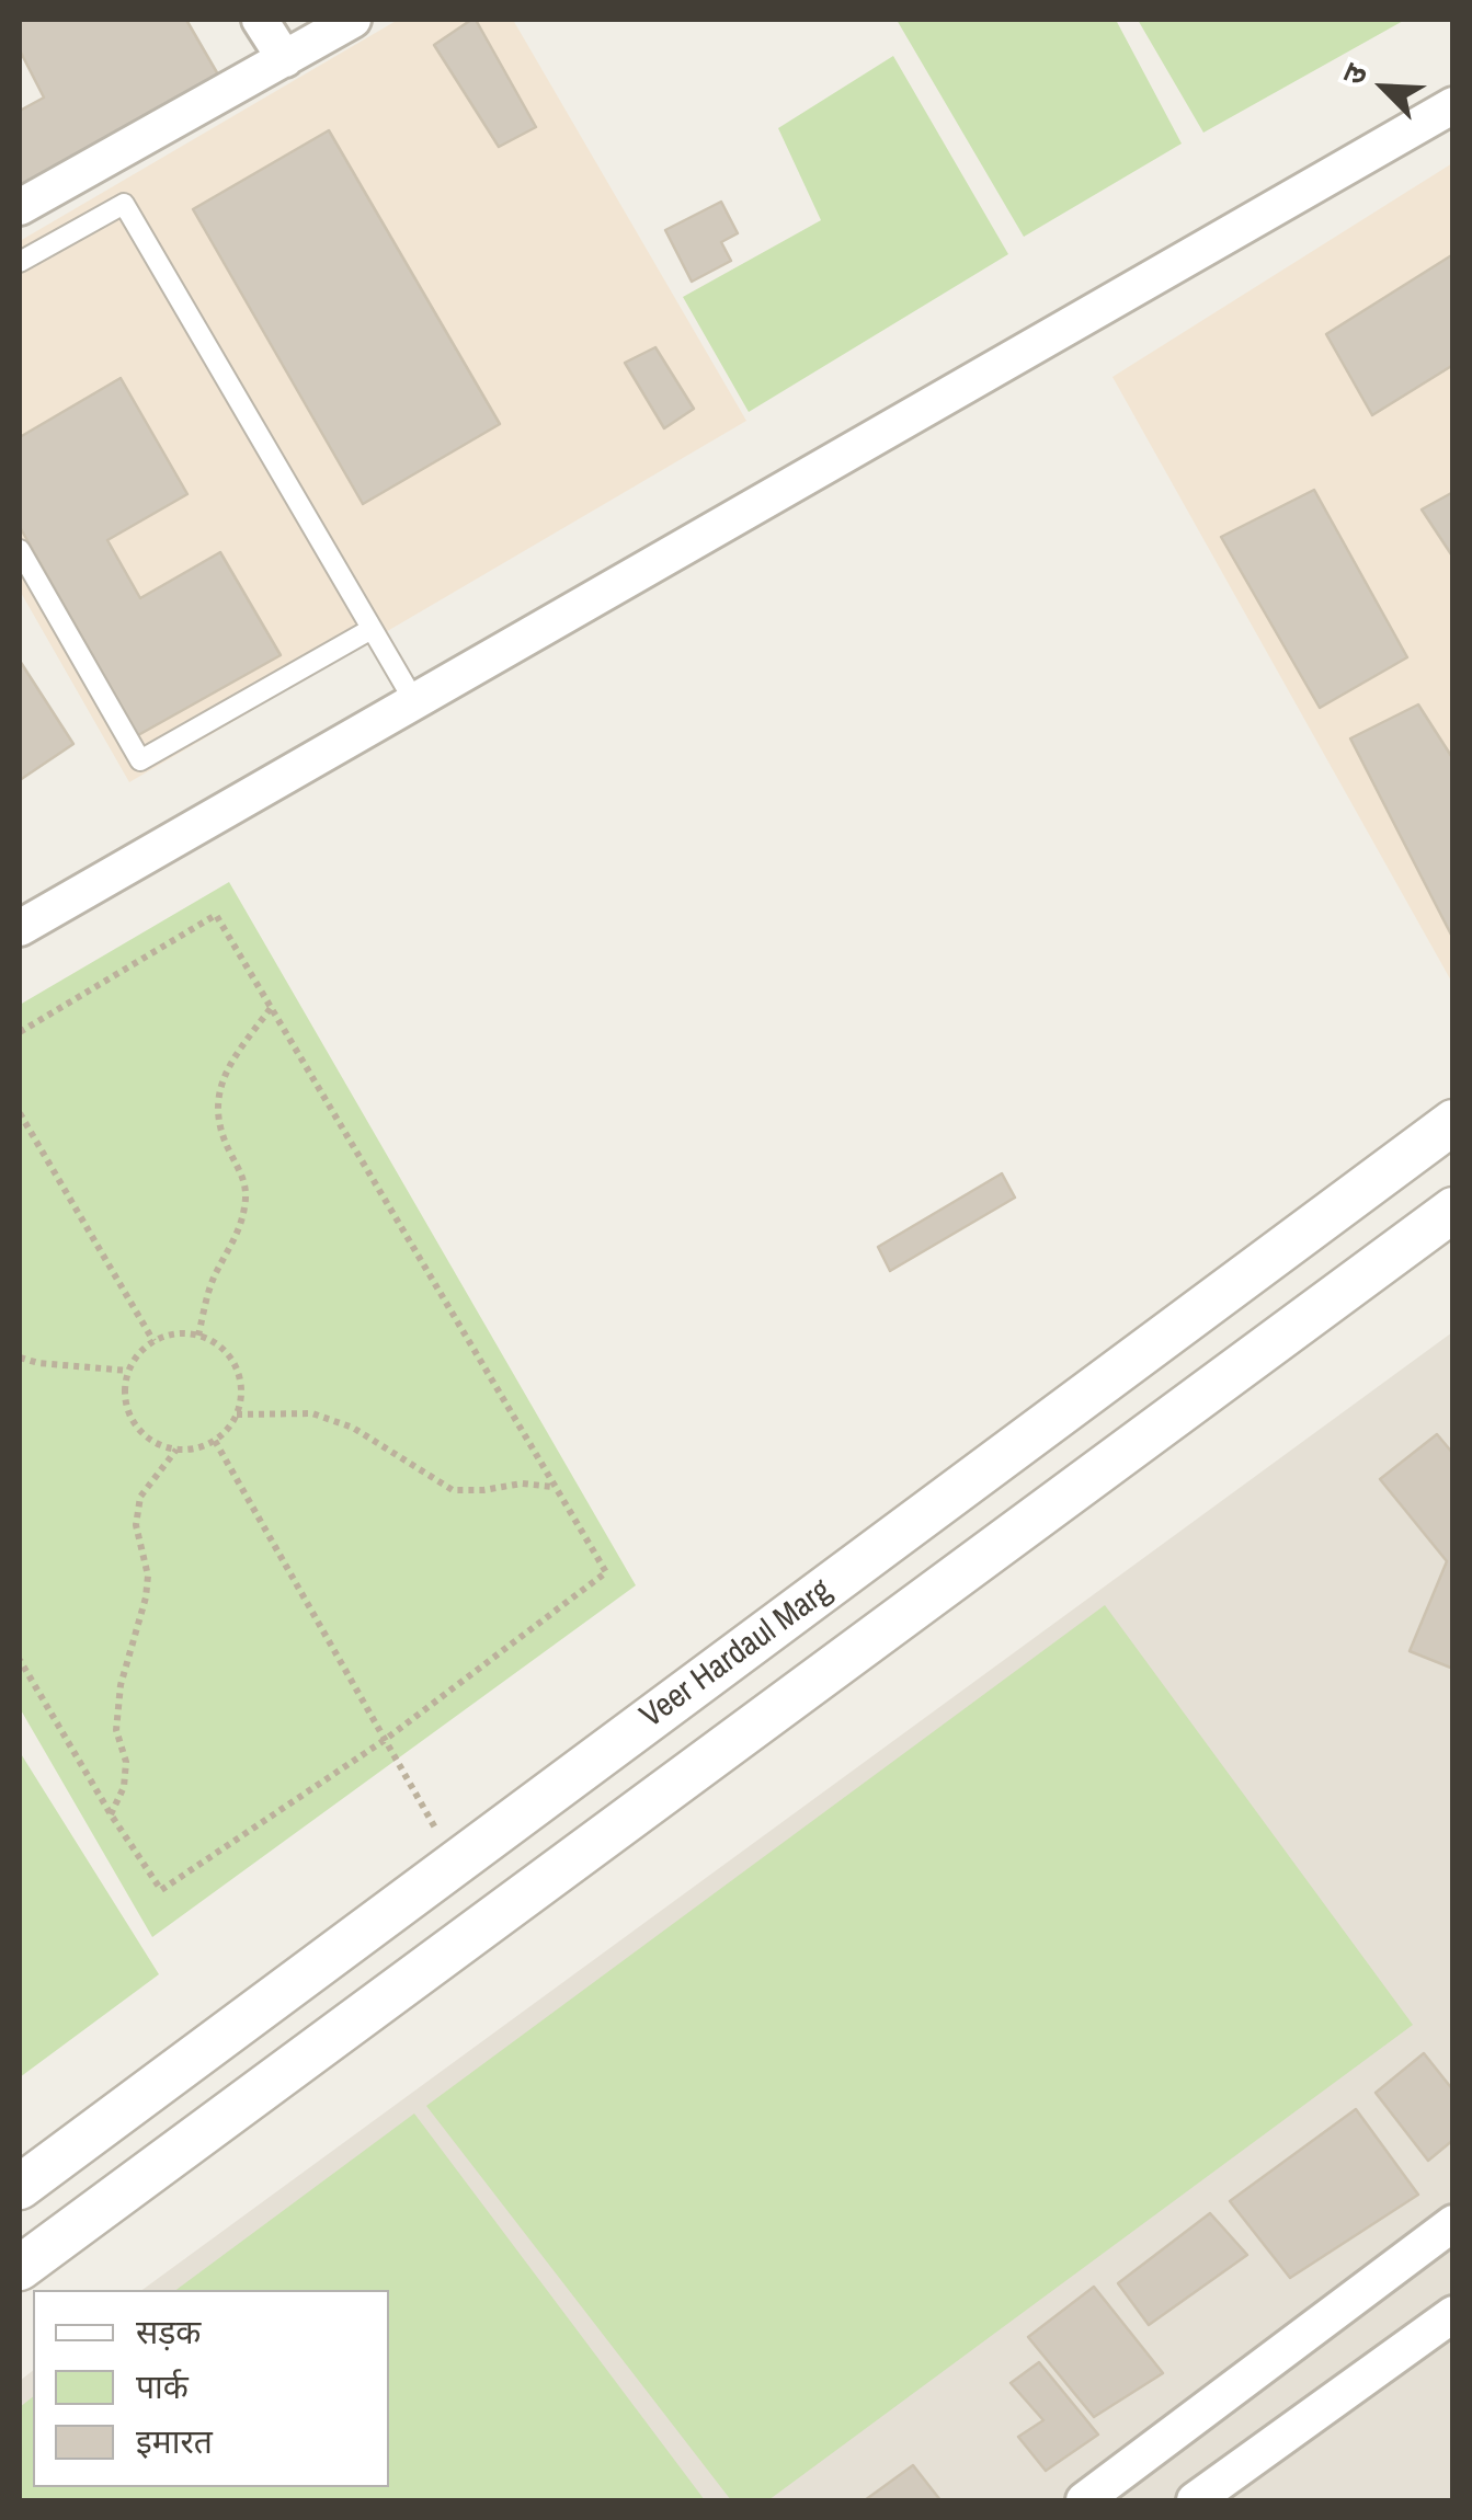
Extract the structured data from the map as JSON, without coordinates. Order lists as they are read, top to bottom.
{
  "streets": {
    "street": ["Veer Hardaul Marg"]
  },
  "legend": ["सड़क", "पार्क", "इमारत"],
  "north": "top left"
}
